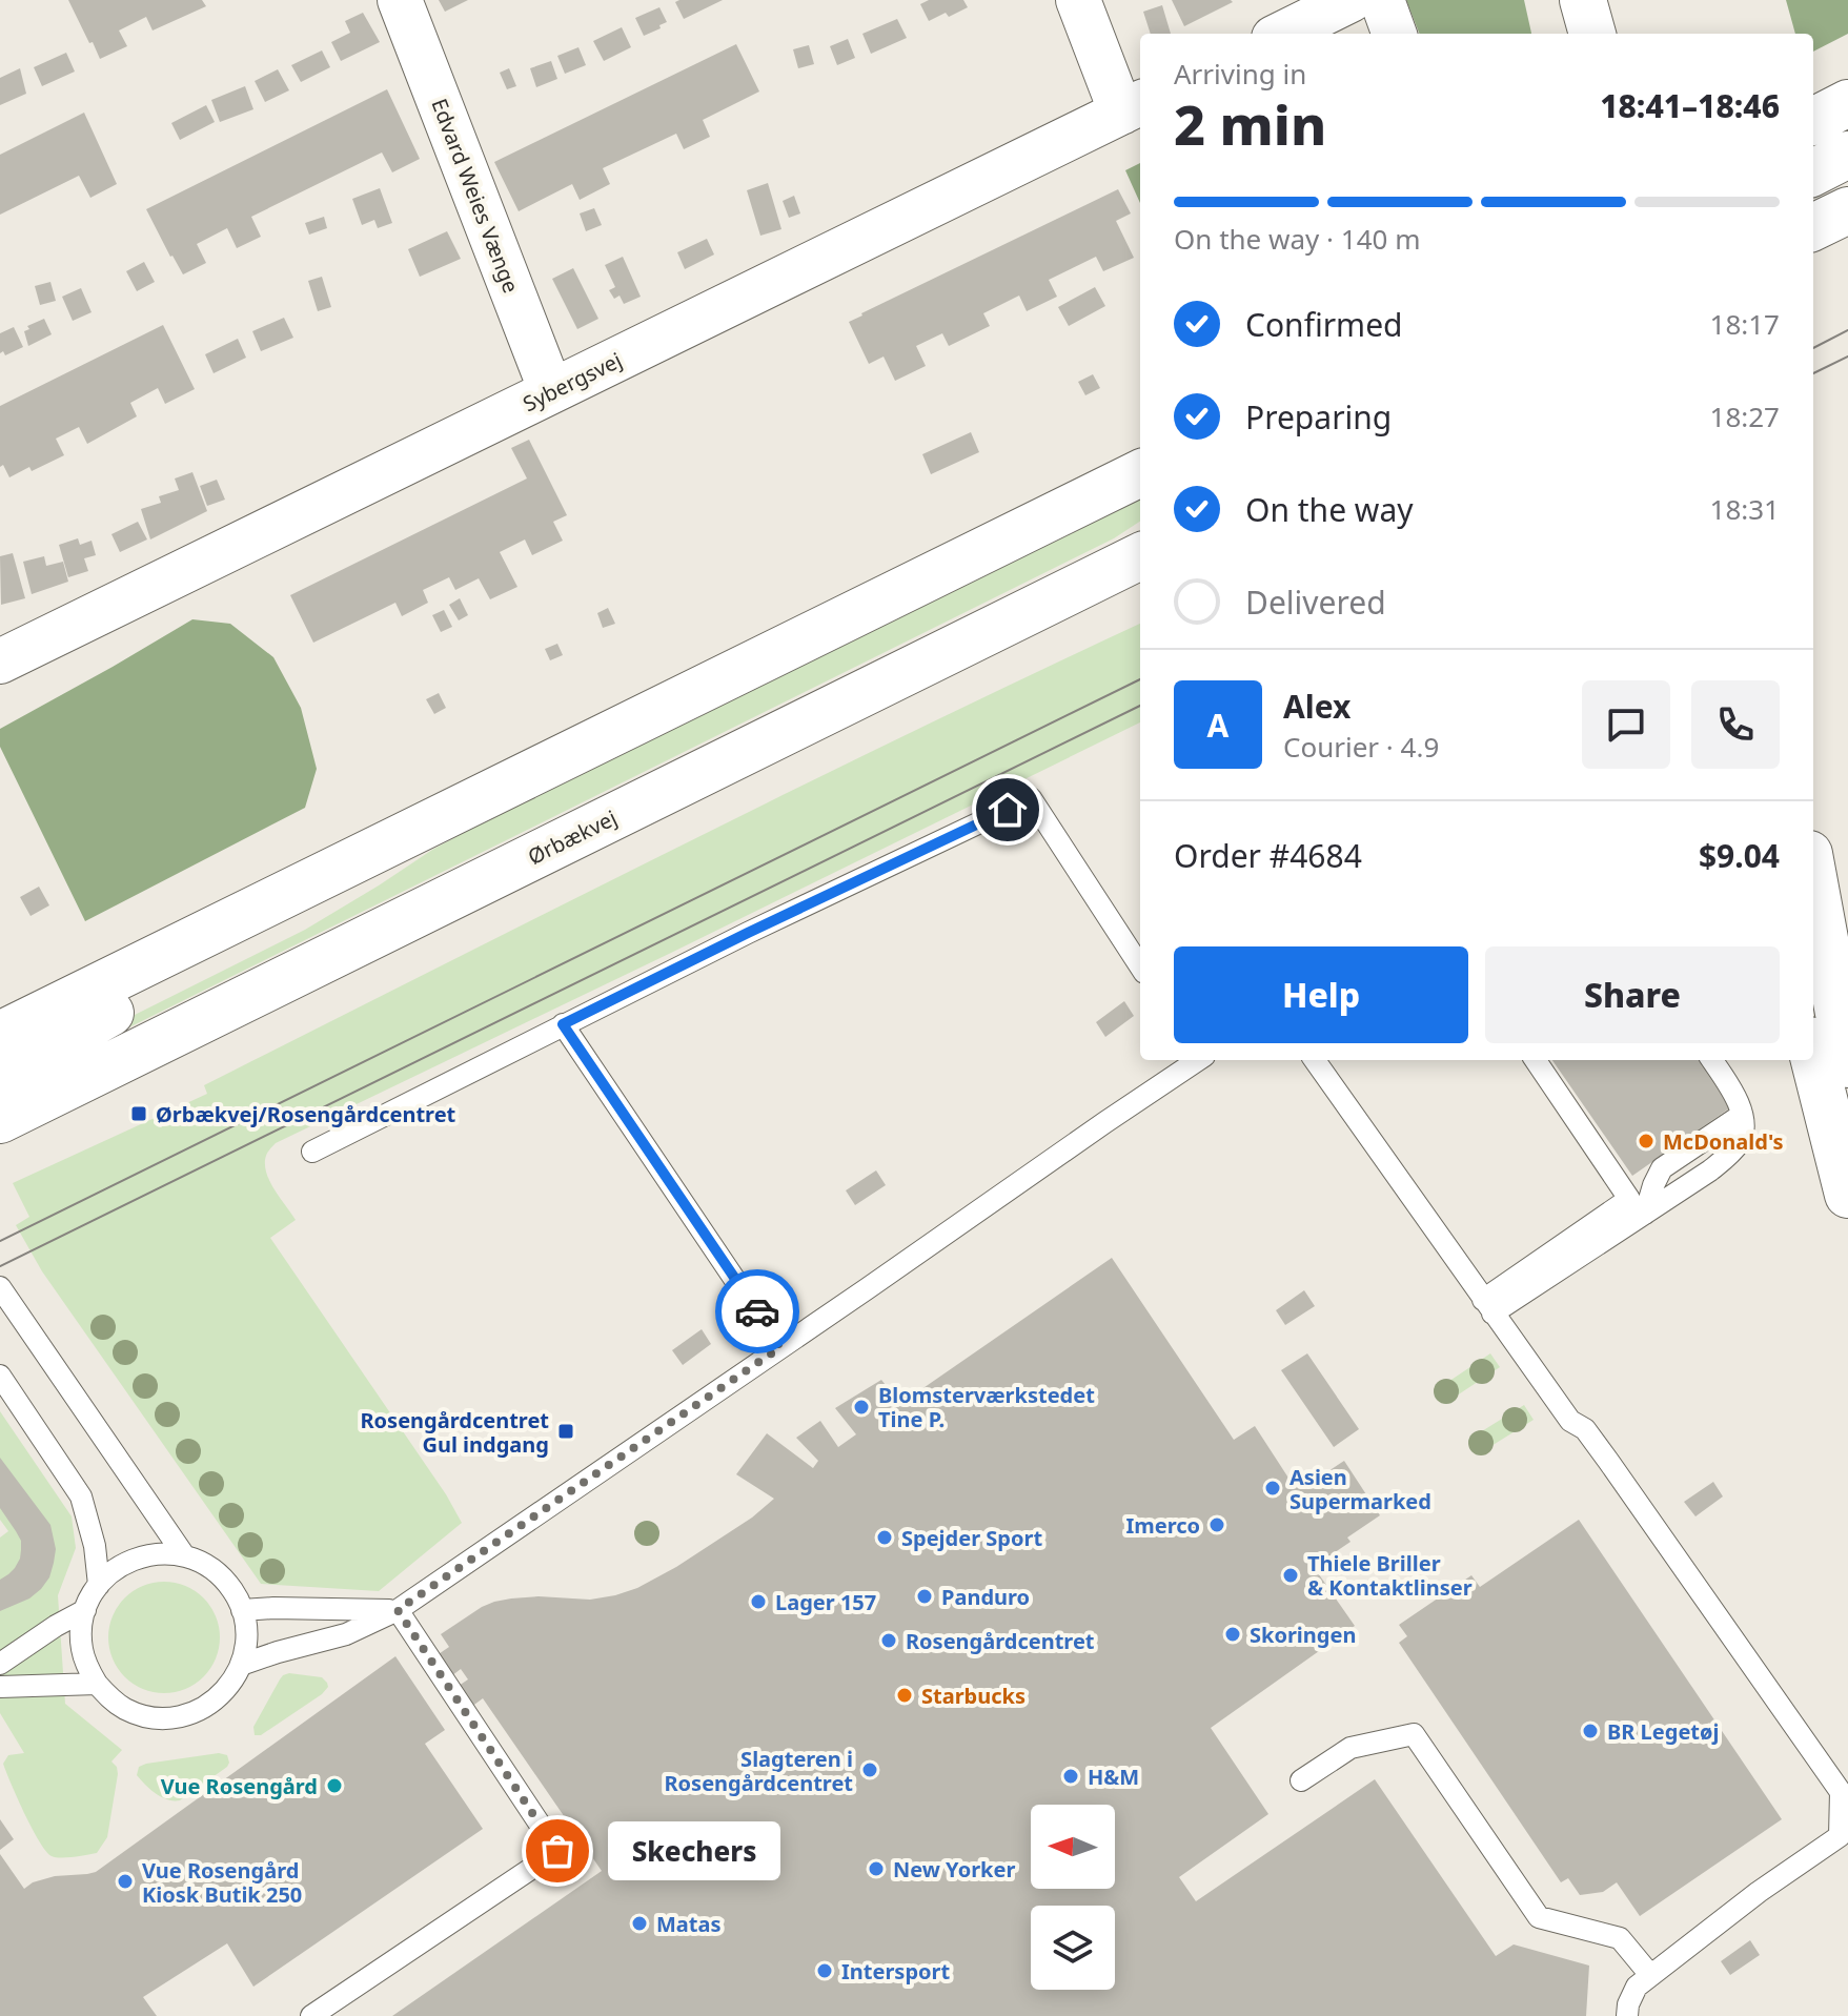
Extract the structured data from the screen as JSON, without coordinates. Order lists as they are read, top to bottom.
{
  "streets": {
    "main road": ["Ørbækvej"],
    "street": ["Edvard Weies Vænge", "Sybergsvej"]
  },
  "crossings": [
    ["Edvard Weies Vænge", "Sybergsvej"]
  ],
  "places": {
    "transit": ["Ørbækvej/Rosengårdcentret", "Rosengårdcentret Gul indgang"],
    "other": [
      "McDonald's",
      "Blomsterværkstedet Tine P.",
      "Asien Supermarked",
      "Imerco",
      "Spejder Sport",
      "Thiele Briller & Kontaktlinser",
      "Panduro",
      "Lager 157",
      "Skoringen",
      "Rosengårdcentret",
      "Starbucks",
      "BR Legetøj",
      "Slagteren i Rosengårdcentret",
      "H&M",
      "Vue Rosengård",
      "Skechers",
      "New Yorker",
      "Vue Rosengård Kiosk Butik 250",
      "Matas",
      "Intersport"
    ]
  },
  "north": "left",
  "page": {
    "heading": ["2 min", "Arriving in", "18:41–18:46"],
    "panel": [
      "Alex",
      "Courier · 4.9",
      "Order #4684",
      "$9.04"
    ],
    "bar": "On the way · 140 m",
    "list": [
      ["Confirmed", "18:17"],
      ["Preparing", "18:27"],
      ["On the way", "18:31"],
      "Delivered"
    ],
    "round": "A",
    "buttons": ["Help", "Share"],
    "bubble": "Skechers"
  }
}
